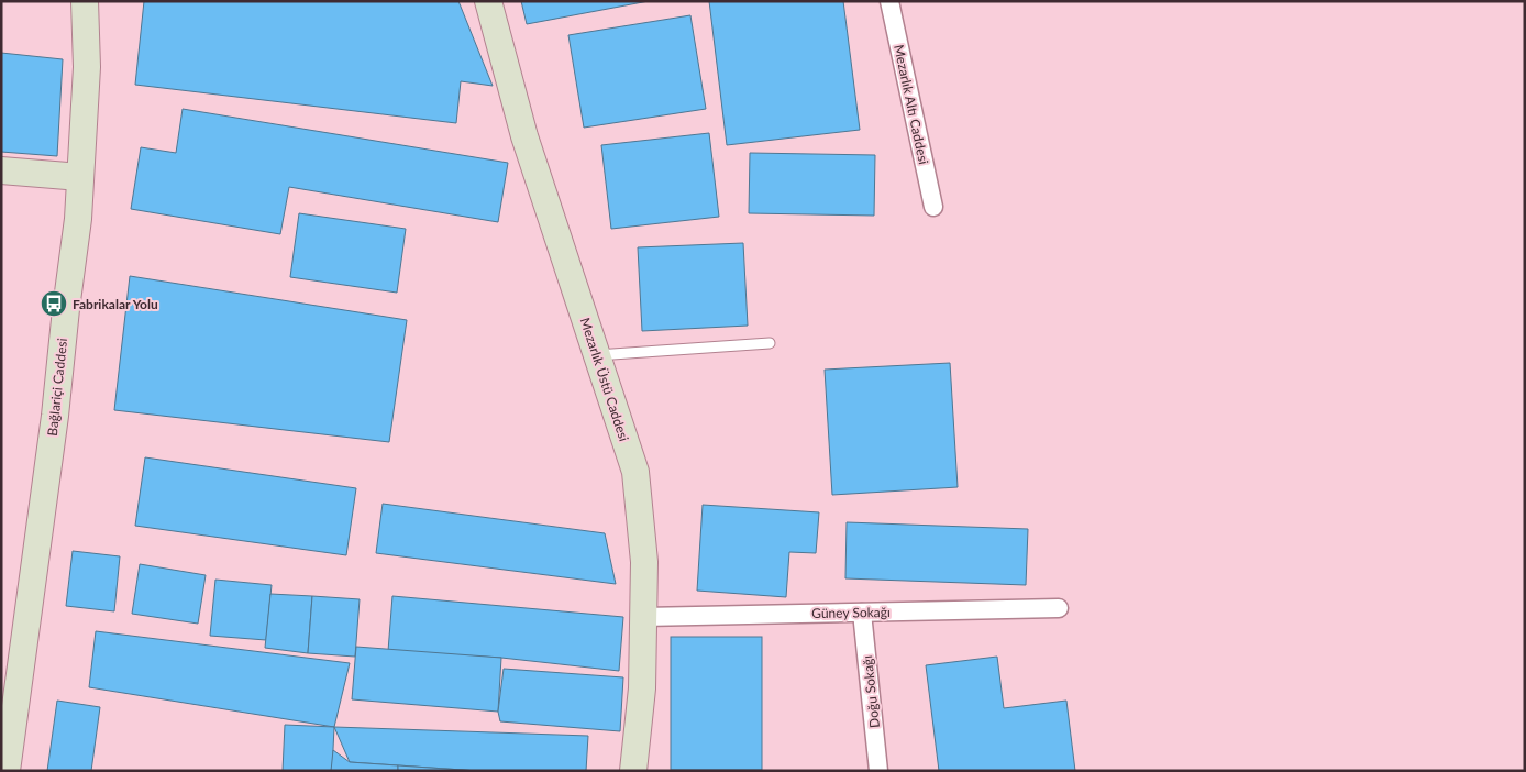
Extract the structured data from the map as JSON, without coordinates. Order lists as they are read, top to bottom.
{
  "streets": {
    "street": [
      "Mezarlık Altı Caddesi",
      "Mezarlık Üstü Caddesi",
      "Bağlariçi Caddesi",
      "Güney Sokağı",
      "Doğu Sokağı"
    ]
  },
  "crossings": [
    ["Mezarlık Üstü Caddesi", "Güney Sokağı"],
    ["Güney Sokağı", "Doğu Sokağı"]
  ],
  "places": {
    "bus stop": ["Fabrikalar Yolu"]
  }
}
